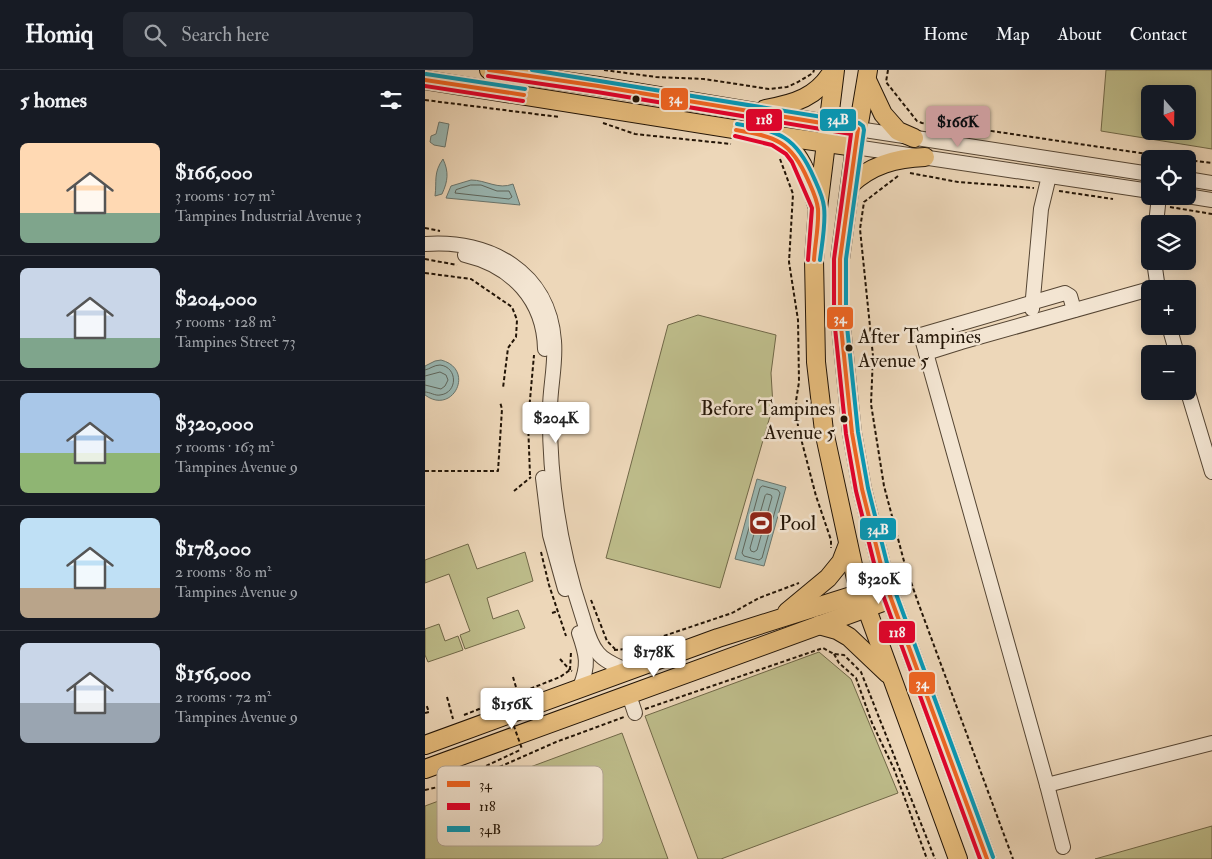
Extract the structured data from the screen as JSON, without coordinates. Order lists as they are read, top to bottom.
{
  "places": {
    "other": ["After Tampines Avenue 5", "Before Tampines Avenue 5"],
    "sports": ["Pool"]
  },
  "lines": ["transit line 34", "transit line 34B", "transit line 118"],
  "legend": ["34", "118", "34B"],
  "north": "bottom",
  "page": {
    "header": "Homiq",
    "search": "Search here",
    "nav": [
      "Home",
      "Map",
      "About",
      "Contact"
    ],
    "heading": "5 homes",
    "map_buttons": ["+", "−"],
    "price": [
      "$166K",
      "$204K",
      "$320K",
      "$178K",
      "$156K"
    ],
    "list": [
      {
        "name": "$166,000",
        "note": "3 rooms · 107 m² · Tampines Industrial Avenue 3"
      },
      {
        "name": "$204,000",
        "note": "5 rooms · 128 m² · Tampines Street 73"
      },
      {
        "name": "$320,000",
        "note": "5 rooms · 163 m² · Tampines Avenue 9"
      },
      {
        "name": "$178,000",
        "note": "2 rooms · 80 m² · Tampines Avenue 9"
      },
      {
        "name": "$156,000",
        "note": "2 rooms · 72 m² · Tampines Avenue 9"
      }
    ]
  }
}
